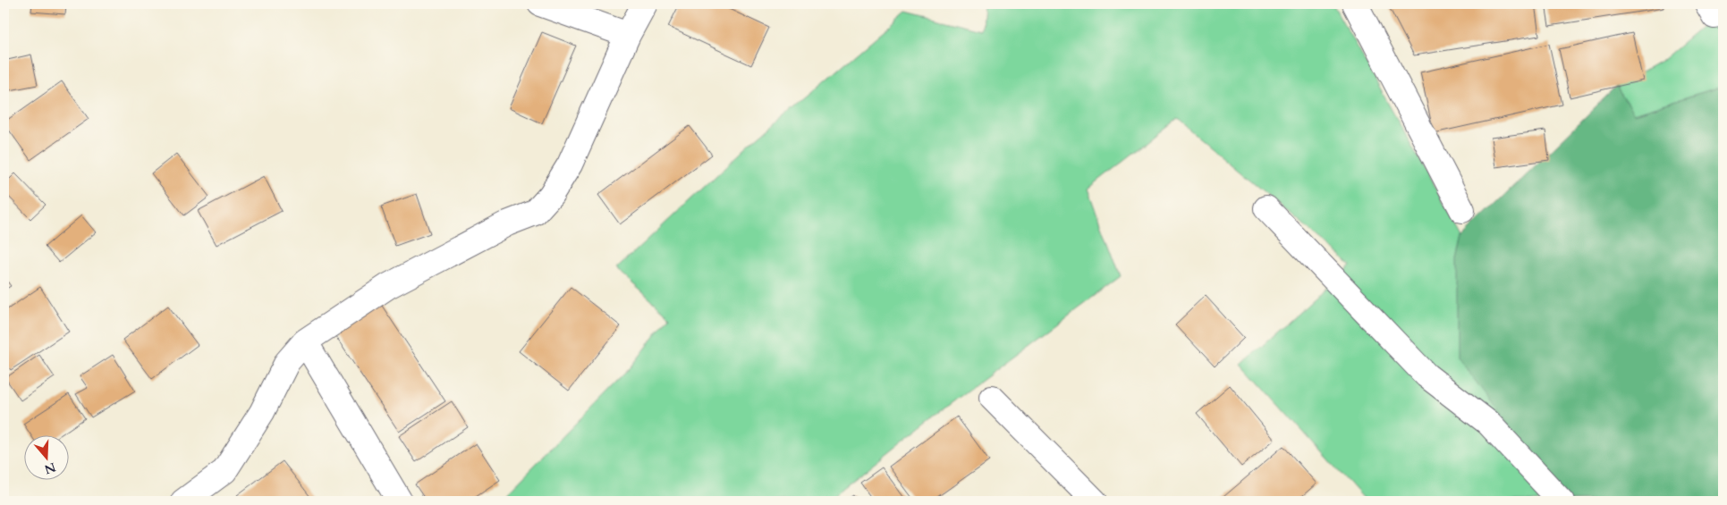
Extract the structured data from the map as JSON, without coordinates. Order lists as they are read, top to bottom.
{
  "north": "bottom"
}
